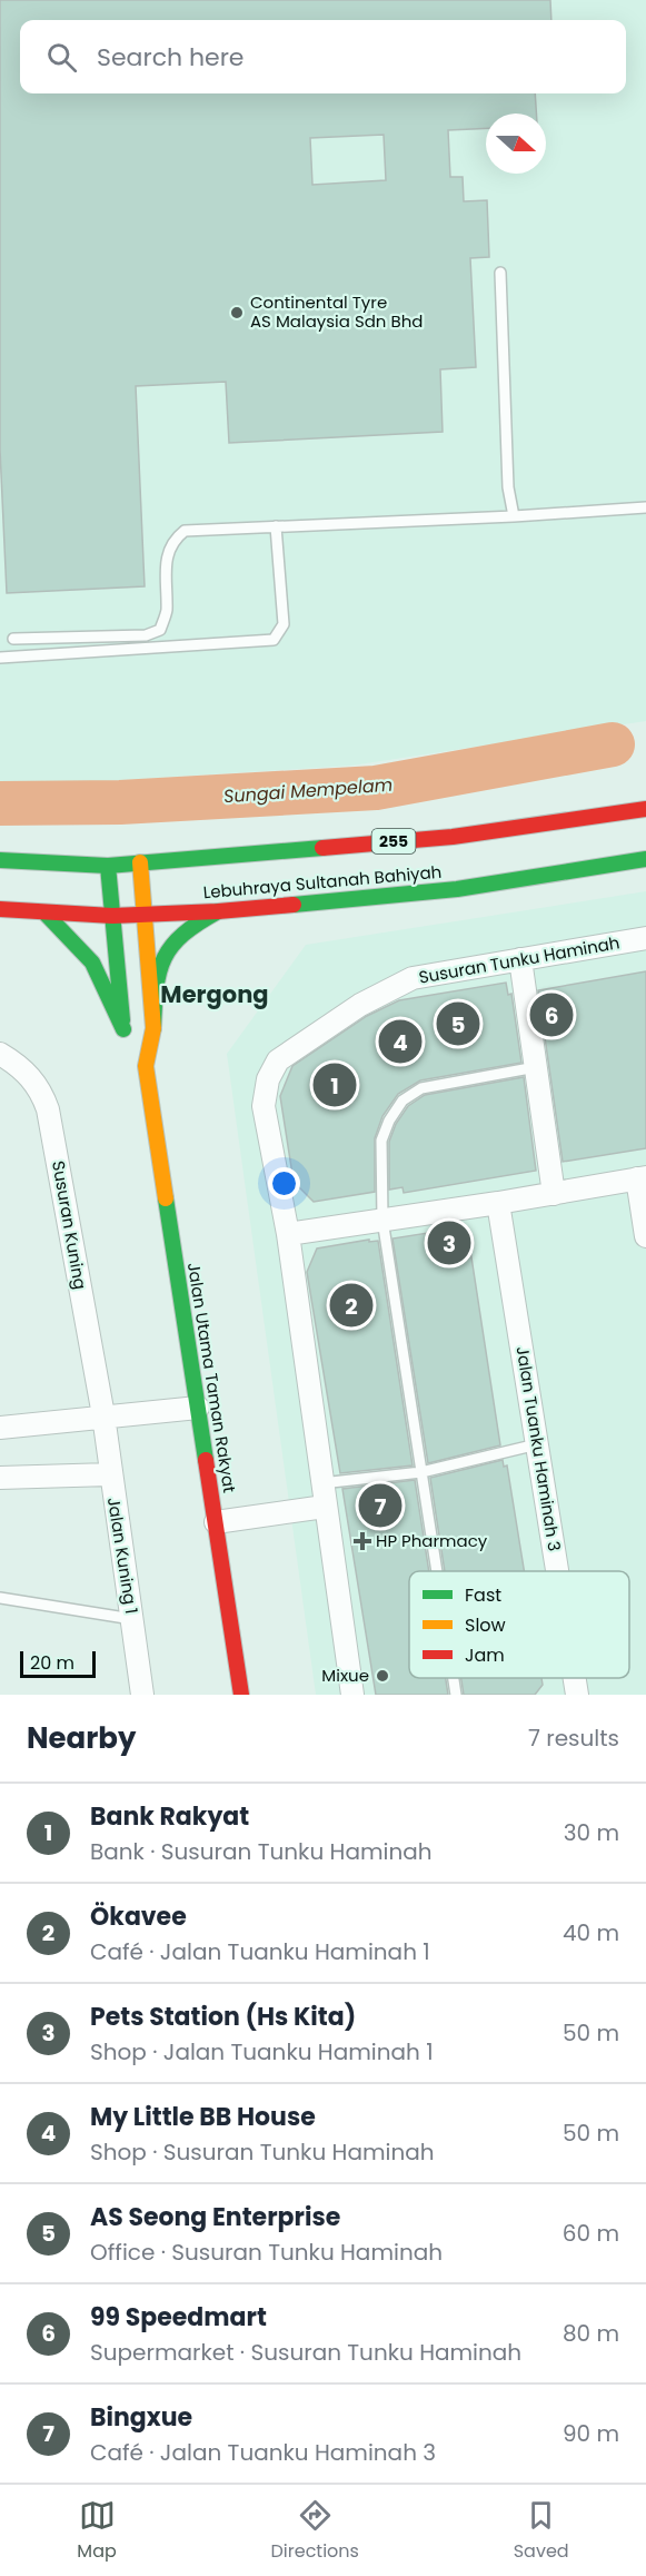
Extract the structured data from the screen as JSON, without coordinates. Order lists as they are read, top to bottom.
{
  "streets": {
    "main road": ["255", "Lebuhraya Sultanah Bahiyah", "Jalan Utama Taman Rakyat"],
    "street": [
      "Susuran Tunku Haminah",
      "Susuran Kuning",
      "Jalan Tuanku Haminah 3",
      "Jalan Kuning 1"
    ]
  },
  "crossings": [
    ["Lebuhraya Sultanah Bahiyah", "Jalan Utama Taman Rakyat"],
    ["Susuran Kuning", "Jalan Kuning 1"]
  ],
  "districts": ["Mergong"],
  "water": ["Sungai Mempelam"],
  "places": {
    "other": ["Continental Tyre AS Malaysia Sdn Bhd", "Mixue"],
    "health": ["HP Pharmacy"]
  },
  "legend": ["Fast", "Slow", "Jam"],
  "scale_bar": "20 m",
  "north": "right",
  "page": {
    "search": "Search here",
    "pins": [
      "6",
      "5",
      "4",
      "1",
      "3",
      "2",
      "7"
    ],
    "scale": "20 m",
    "heading": ["Nearby", "7 results"],
    "list": [
      {
        "mark": "1",
        "name": "Bank Rakyat",
        "note": "Bank · Susuran Tunku Haminah",
        "value": "30 m"
      },
      {
        "mark": "2",
        "name": "Ökavee",
        "note": "Café · Jalan Tuanku Haminah 1",
        "value": "40 m"
      },
      {
        "mark": "3",
        "name": "Pets Station (Hs Kita)",
        "note": "Shop · Jalan Tuanku Haminah 1",
        "value": "50 m"
      },
      {
        "mark": "4",
        "name": "My Little BB House",
        "note": "Shop · Susuran Tunku Haminah",
        "value": "50 m"
      },
      {
        "mark": "5",
        "name": "AS Seong Enterprise",
        "note": "Office · Susuran Tunku Haminah",
        "value": "60 m"
      },
      {
        "mark": "6",
        "name": "99 Speedmart",
        "note": "Supermarket · Susuran Tunku Haminah",
        "value": "80 m"
      },
      {
        "mark": "7",
        "name": "Bingxue",
        "note": "Café · Jalan Tuanku Haminah 3",
        "value": "90 m"
      }
    ],
    "nav": ["Map", "Directions", "Saved"]
  }
}
